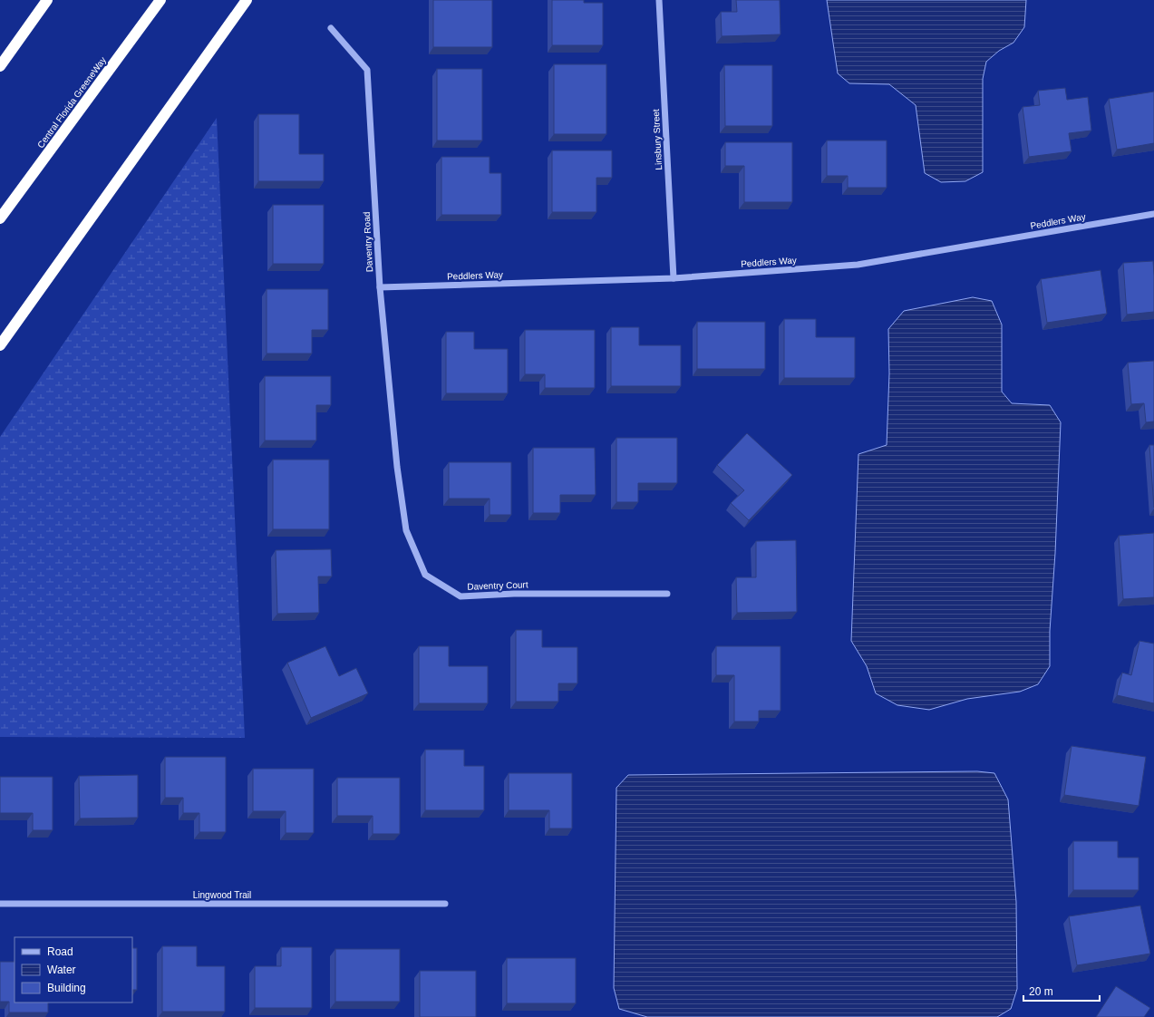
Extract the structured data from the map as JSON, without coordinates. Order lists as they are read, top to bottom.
{
  "streets": {
    "highway": ["Central Florida GreeneWay"],
    "street": [
      "Linsbury Street",
      "Peddlers Way",
      "Daventry Road",
      "Daventry Court",
      "Lingwood Trail"
    ]
  },
  "crossings": [
    ["Linsbury Street", "Peddlers Way"],
    ["Peddlers Way", "Daventry Road"],
    ["Daventry Road", "Daventry Court"]
  ],
  "legend": ["Road", "Water", "Building"],
  "scale_bar": "20 m"
}
